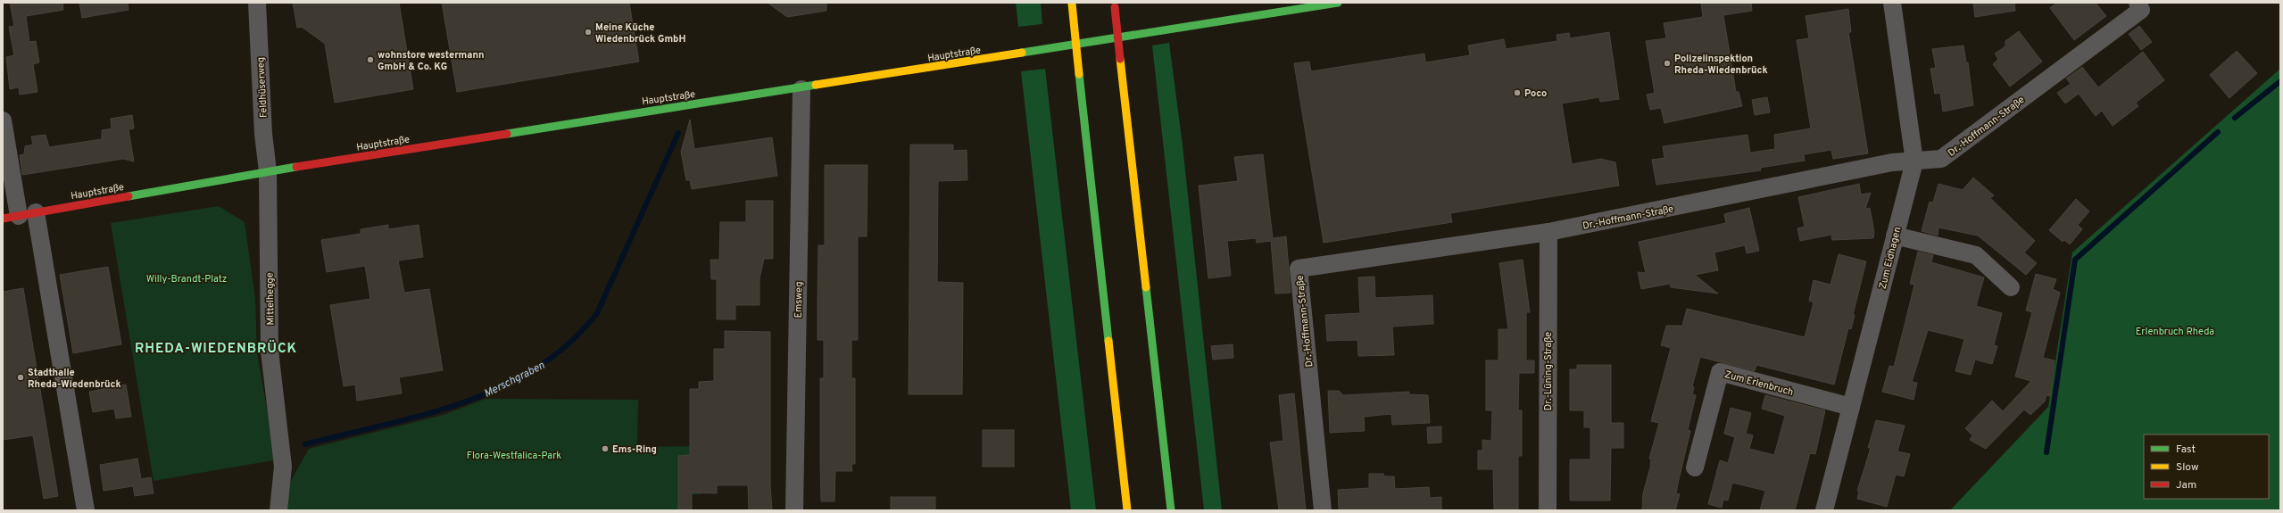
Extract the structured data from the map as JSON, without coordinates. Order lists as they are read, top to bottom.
{
  "streets": {
    "main road": ["Hauptstraße"],
    "street": [
      "Feldhüserweg",
      "Dr.-Hoffmann-Straße",
      "Zum Eidhagen",
      "Mittelhegge",
      "Emsweg",
      "Dr.-Lüning-Straße",
      "Zum Erlenbruch"
    ]
  },
  "crossings": [
    ["Hauptstraße", "Feldhüserweg"],
    ["Hauptstraße", "Mittelhegge"],
    ["Hauptstraße", "Emsweg"],
    ["Feldhüserweg", "Mittelhegge"],
    ["Dr.-Hoffmann-Straße", "Zum Eidhagen"],
    ["Dr.-Hoffmann-Straße", "Dr.-Lüning-Straße"],
    ["Zum Eidhagen", "Zum Erlenbruch"]
  ],
  "districts": ["RHEDA-WIEDENBRÜCK"],
  "water": ["Merschgraben"],
  "parks": ["Willy-Brandt-Platz", "Erlenbruch Rheda", "Flora-Westfalica-Park"],
  "places": [
    "Meine Küche Wiedenbrück GmbH",
    "wohnstore westermann GmbH & Co. KG",
    "Polizeiinspektion Rheda-Wiedenbrück",
    "Poco",
    "Stadthalle Rheda-Wiedenbrück",
    "Ems-Ring"
  ],
  "legend": ["Fast", "Slow", "Jam"]
}
